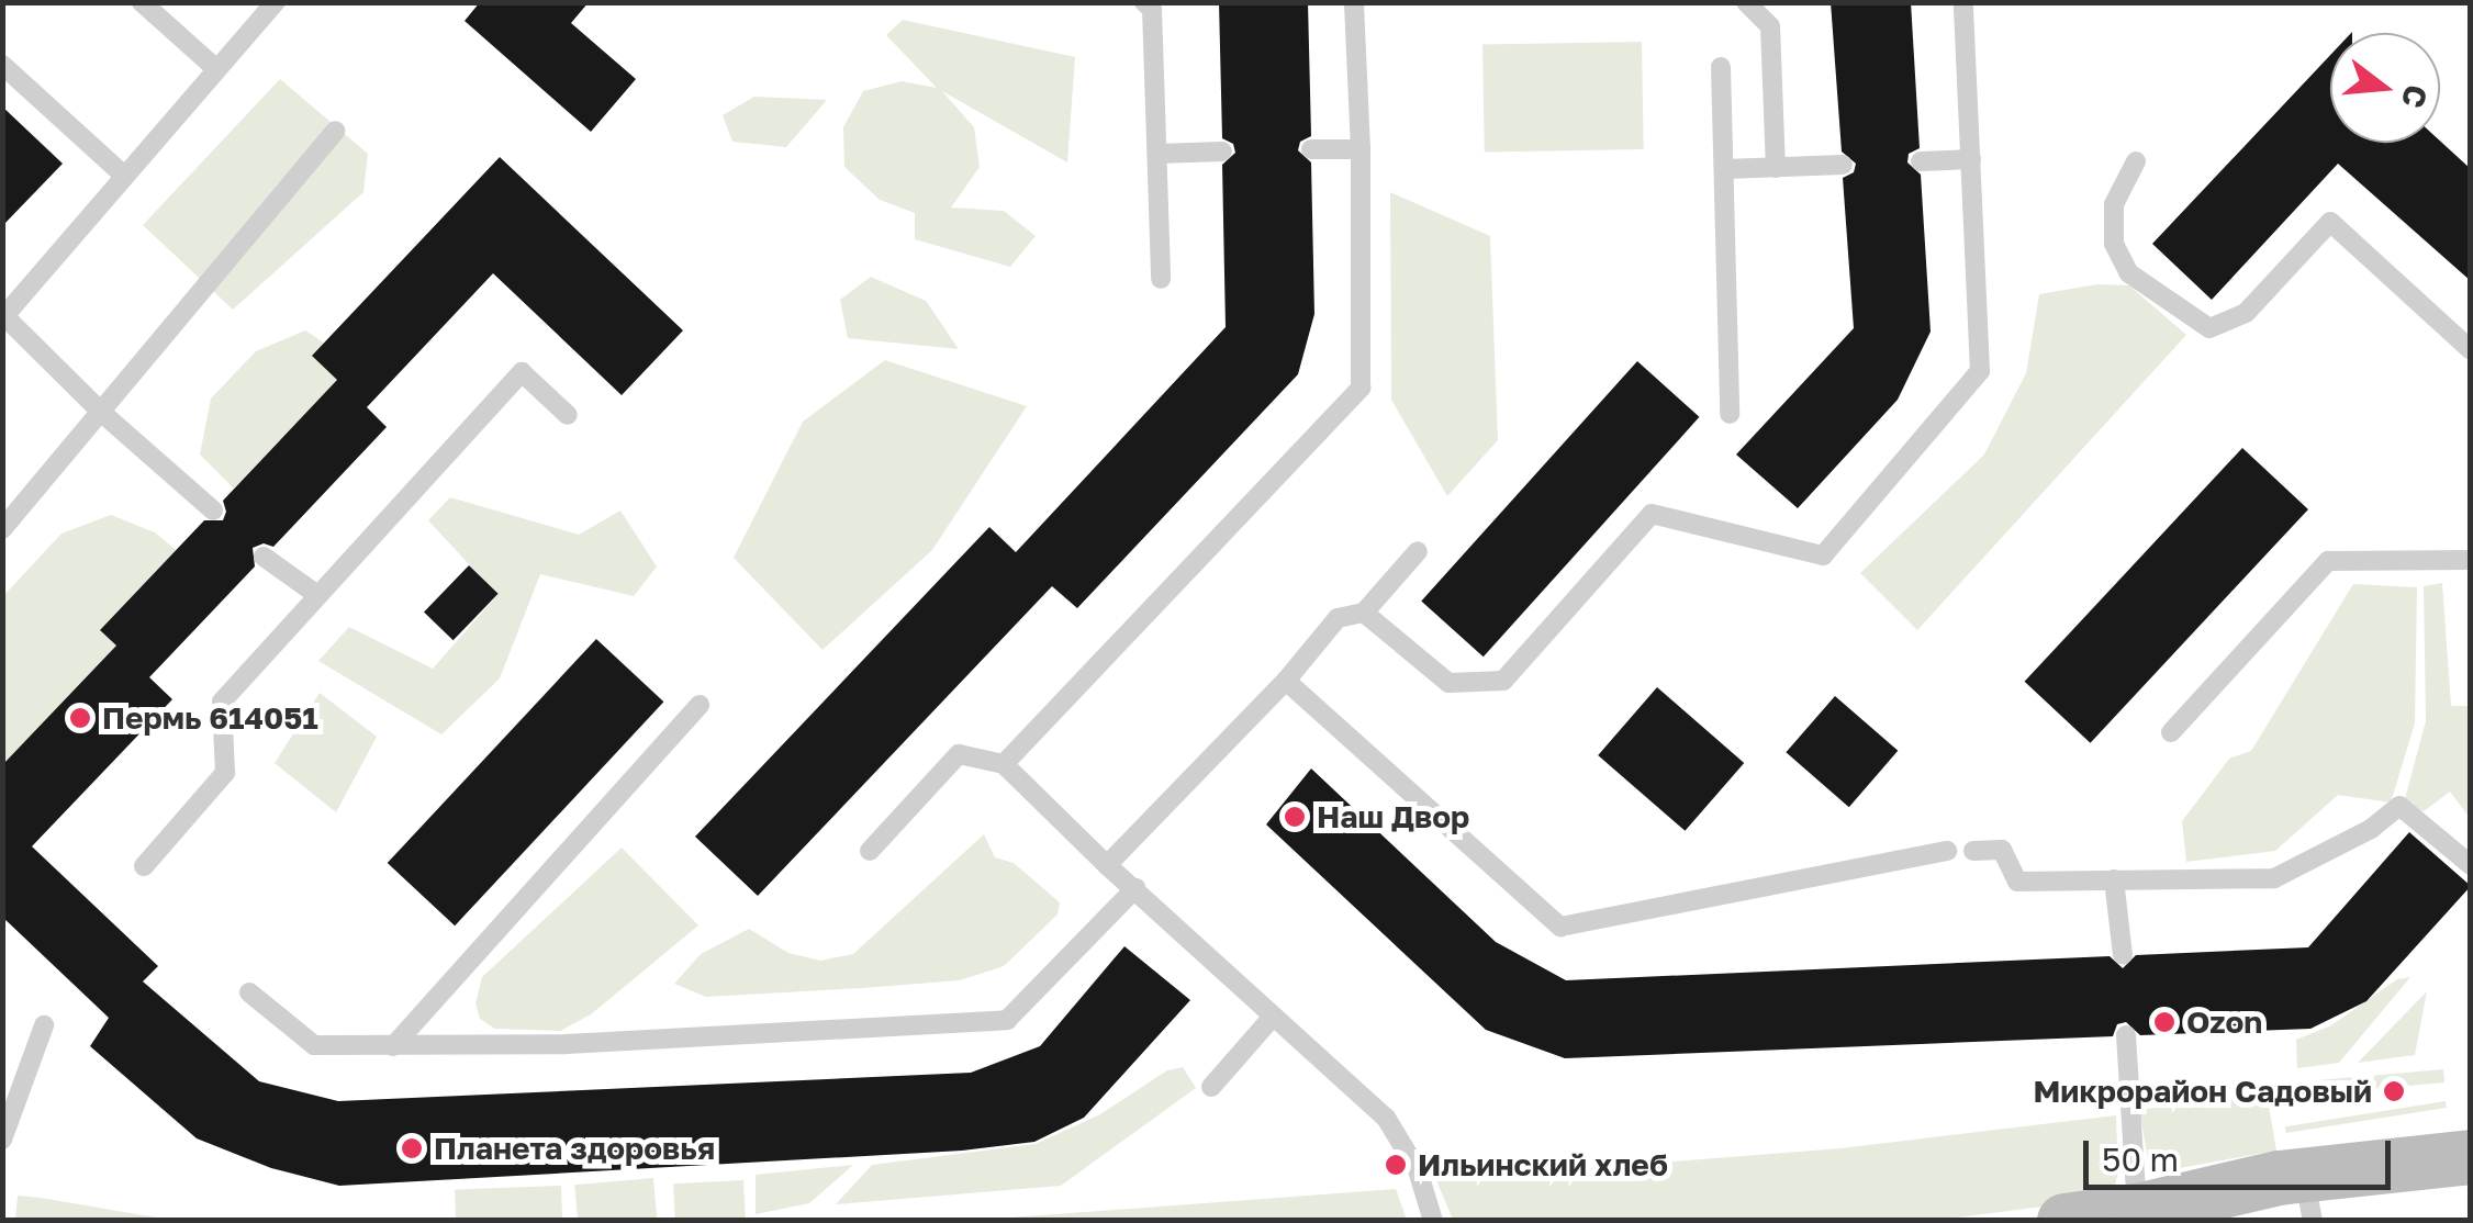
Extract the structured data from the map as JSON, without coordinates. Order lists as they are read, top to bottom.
{
  "places": [
    "Пермь 614051",
    "Наш Двор",
    "Ozon",
    "Микрорайон Садовый",
    "Планета здоровья",
    "Ильинский хлеб"
  ],
  "scale_bar": "50 m",
  "north": "right"
}
